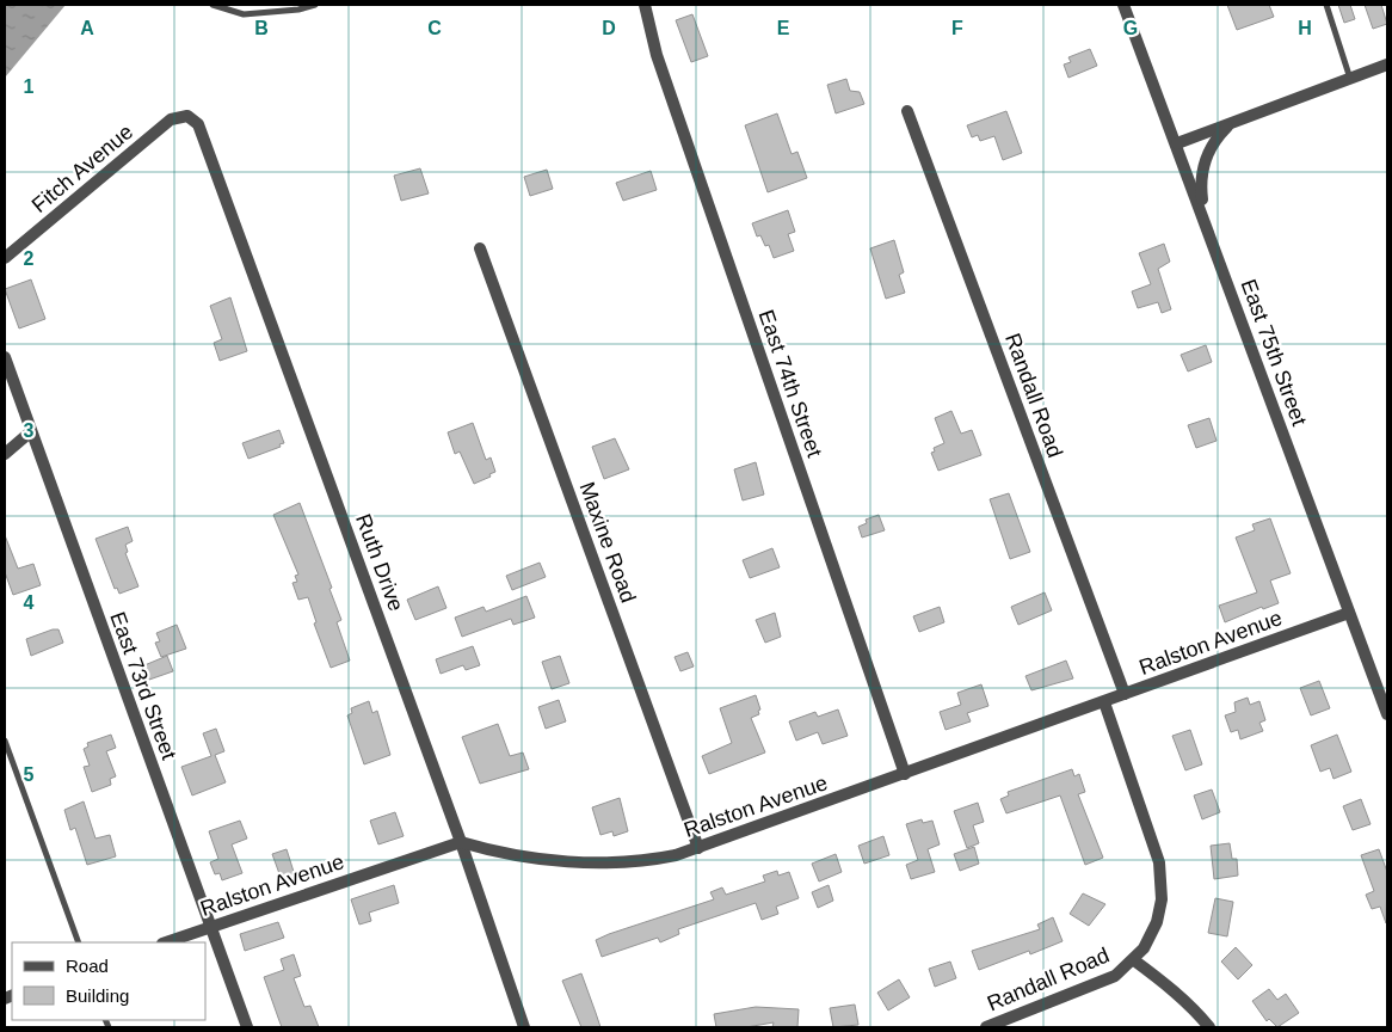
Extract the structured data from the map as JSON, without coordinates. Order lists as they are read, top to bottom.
{
  "streets": {
    "street": [
      "Fitch Avenue",
      "East 75th Street",
      "East 74th Street",
      "Randall Road",
      "Maxine Road",
      "Ruth Drive",
      "Ralston Avenue",
      "East 73rd Street"
    ]
  },
  "crossings": [
    ["Fitch Avenue", "Ruth Drive"],
    ["East 75th Street", "Ralston Avenue"],
    ["East 74th Street", "Ralston Avenue"],
    ["Randall Road", "Ralston Avenue"],
    ["Maxine Road", "Ralston Avenue"],
    ["Ruth Drive", "Ralston Avenue"],
    ["Ralston Avenue", "East 73rd Street"]
  ],
  "legend": ["Road", "Building"],
  "grid": {
    "columns": [
      "A",
      "B",
      "C",
      "D",
      "E",
      "F",
      "G",
      "H"
    ],
    "rows": [
      "1",
      "2",
      "3",
      "4",
      "5"
    ]
  }
}
